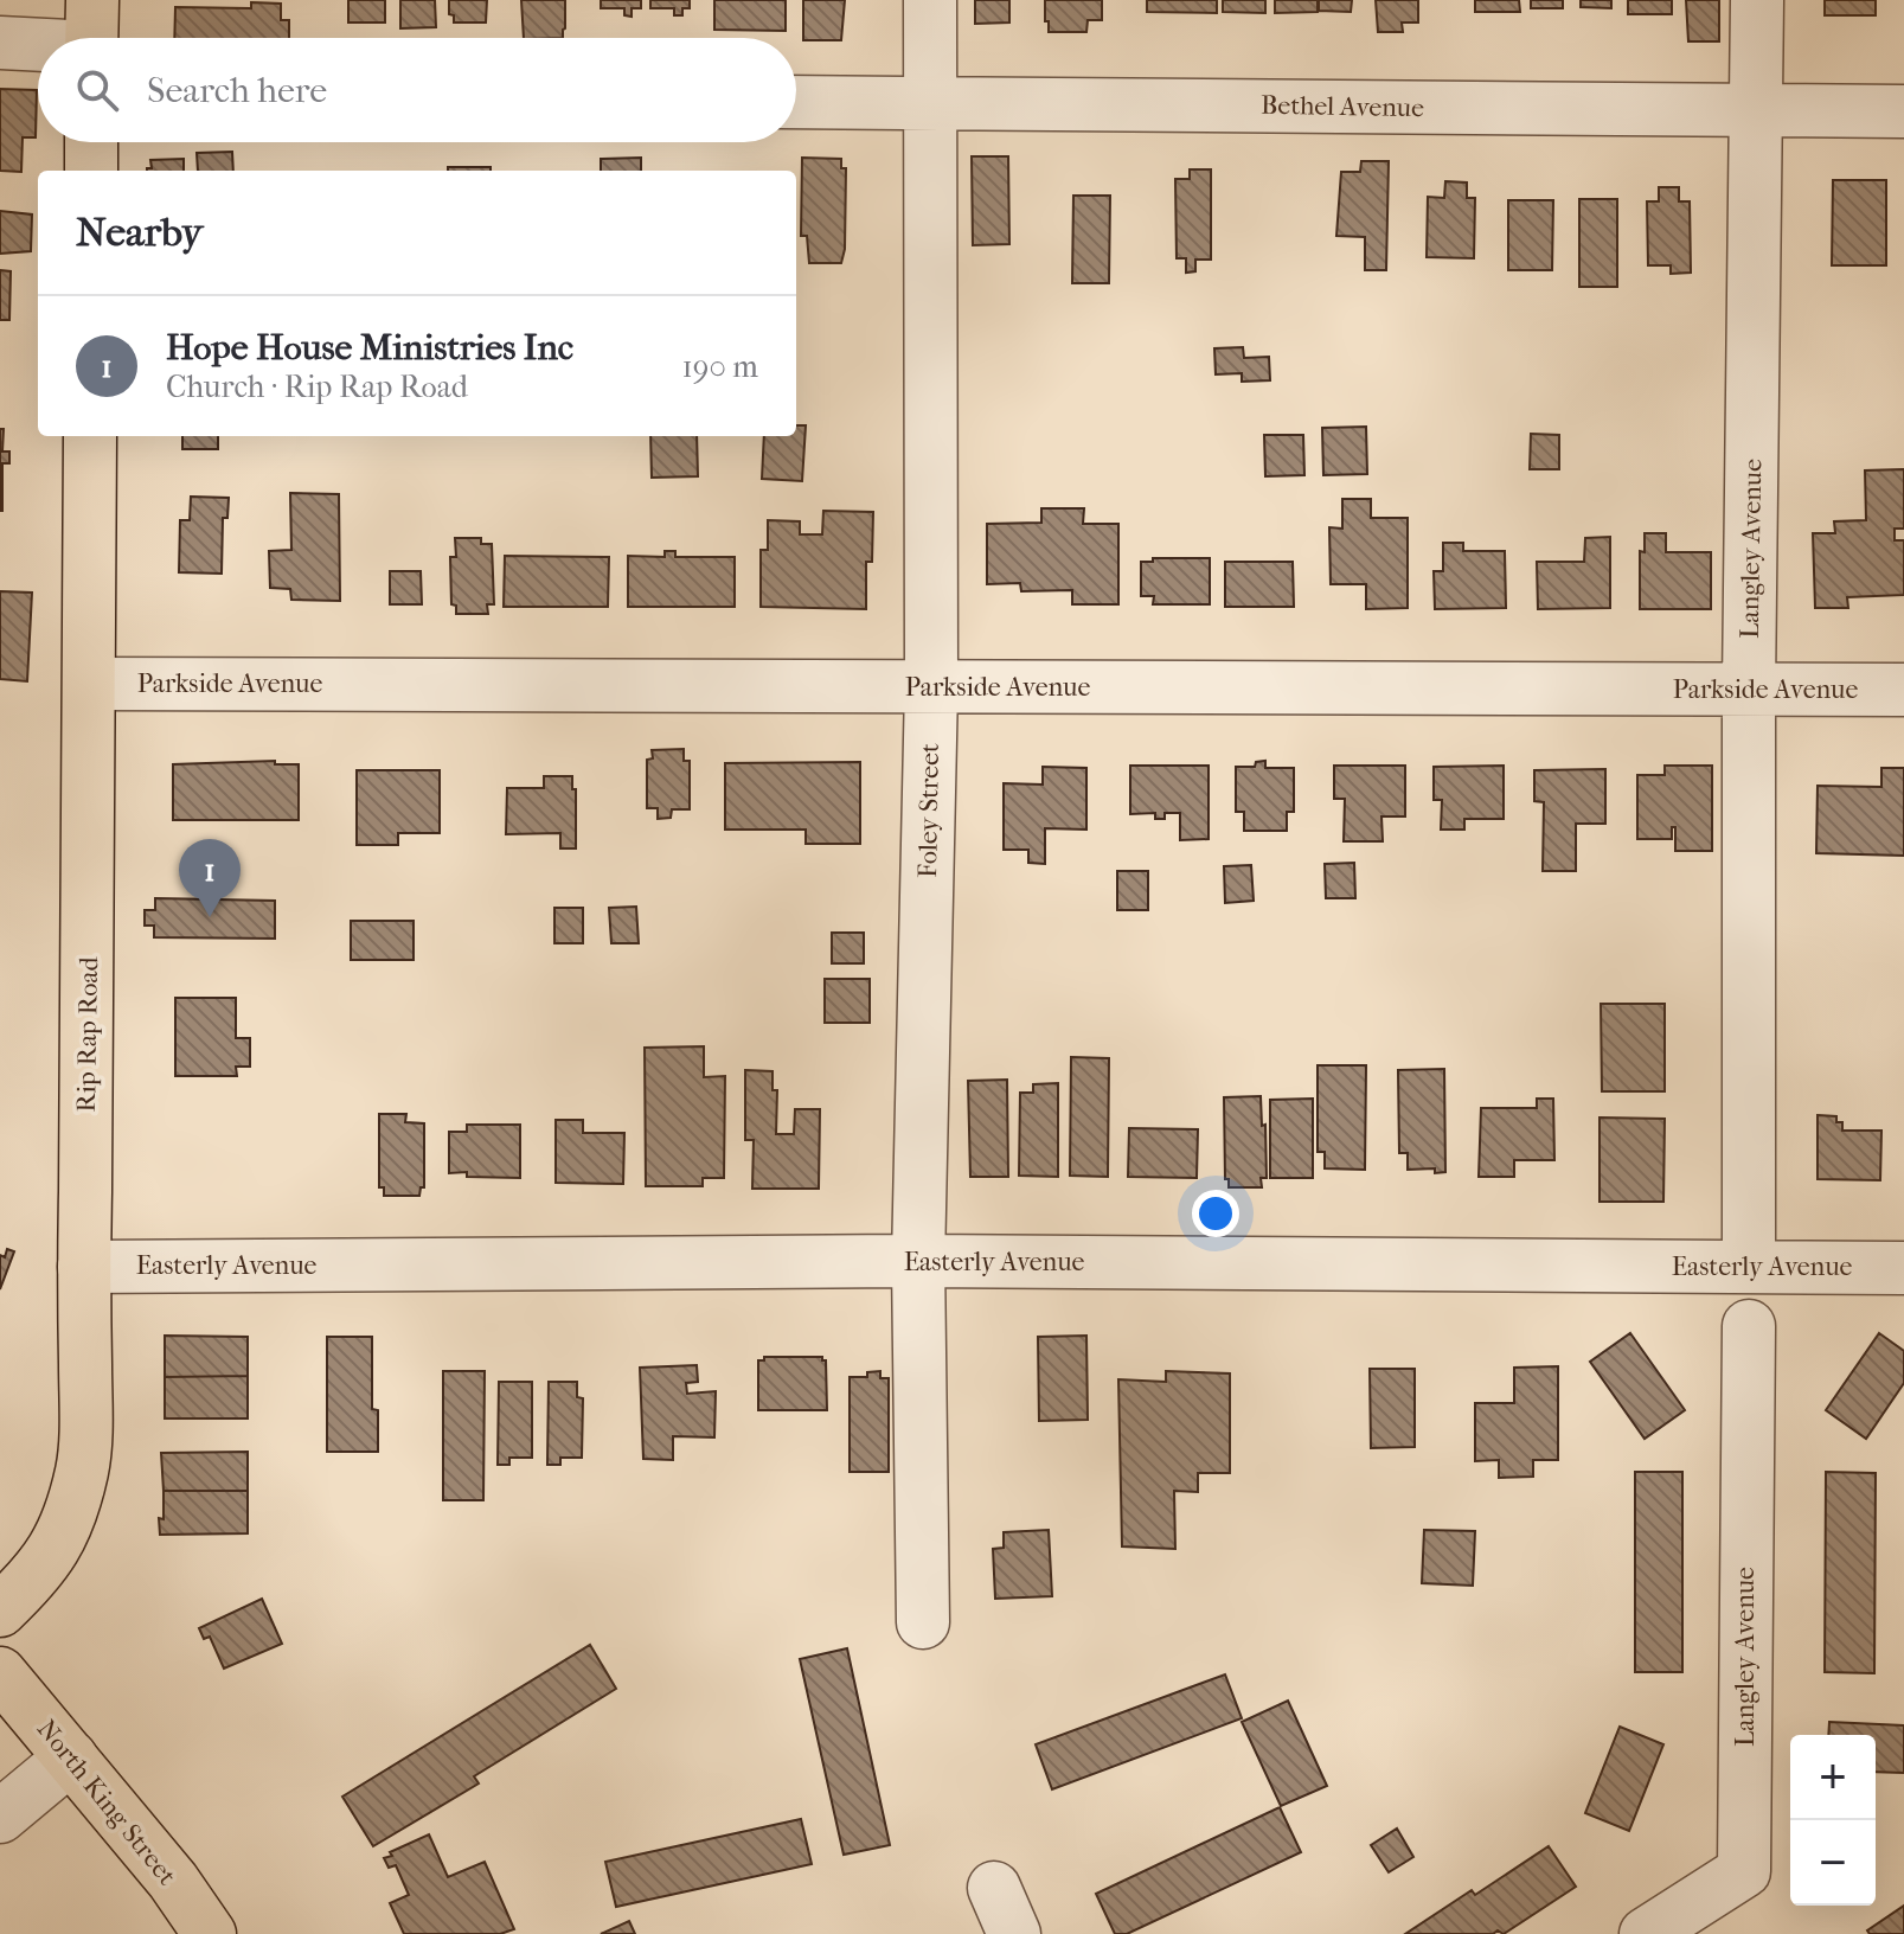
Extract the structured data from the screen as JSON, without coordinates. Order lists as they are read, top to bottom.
{
  "streets": {
    "main road": ["Rip Rap Road", "North King Street"],
    "street": [
      "Bethel Avenue",
      "Langley Avenue",
      "Parkside Avenue",
      "Foley Street",
      "Easterly Avenue"
    ]
  },
  "crossings": [
    ["Bethel Avenue", "Langley Avenue"],
    ["Bethel Avenue", "Foley Street"],
    ["Langley Avenue", "Parkside Avenue"],
    ["Langley Avenue", "Easterly Avenue"],
    ["Parkside Avenue", "Foley Street"],
    ["Parkside Avenue", "Rip Rap Road"],
    ["Foley Street", "Easterly Avenue"],
    ["Rip Rap Road", "Easterly Avenue"]
  ],
  "page": {
    "search": "Search here",
    "heading": "Nearby",
    "list": [
      {
        "mark": "1",
        "name": "Hope House Ministries Inc",
        "note": "Church · Rip Rap Road",
        "value": "190 m"
      }
    ],
    "pins": "1",
    "map_buttons": ["+", "−"]
  }
}
